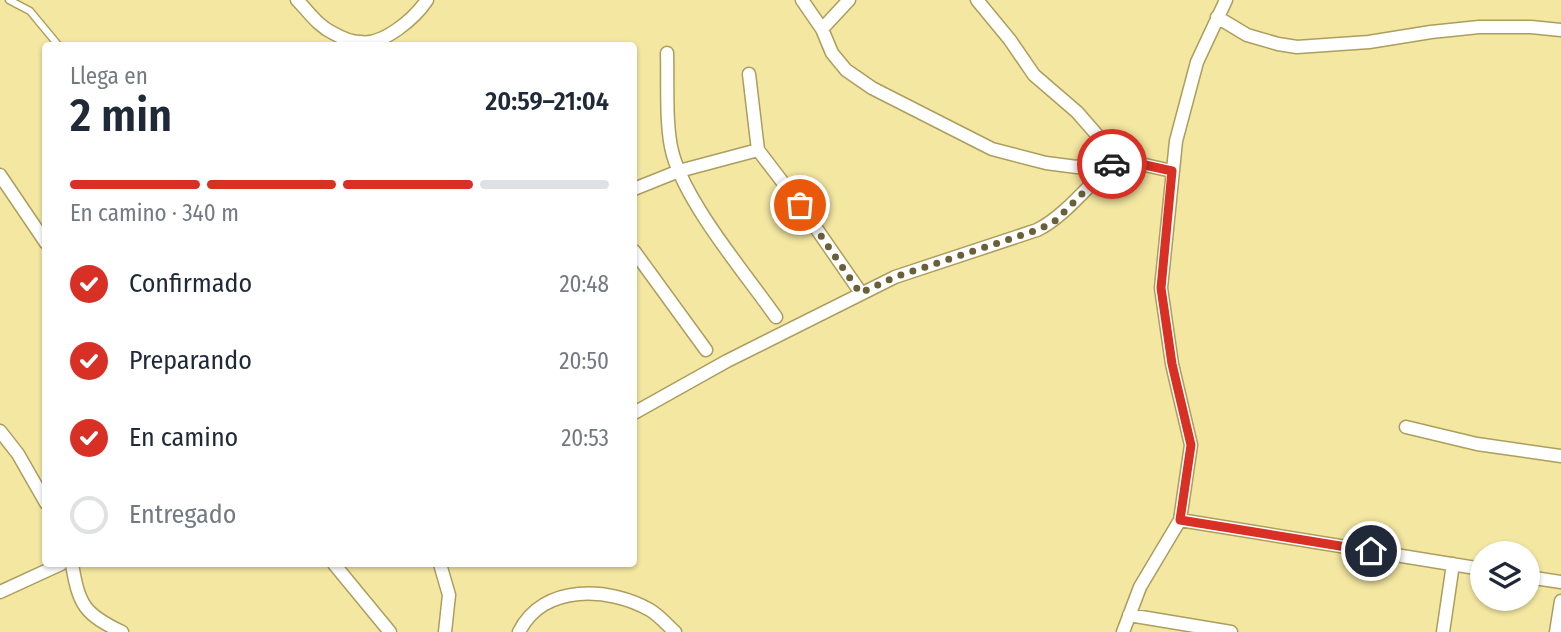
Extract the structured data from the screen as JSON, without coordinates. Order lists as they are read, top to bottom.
{
  "page": {
    "heading": ["2 min", "Llega en", "20:59–21:04"],
    "bar": "En camino · 340 m",
    "list": [
      ["Confirmado", "20:48"],
      ["Preparando", "20:50"],
      ["En camino", "20:53"],
      "Entregado"
    ]
  }
}
